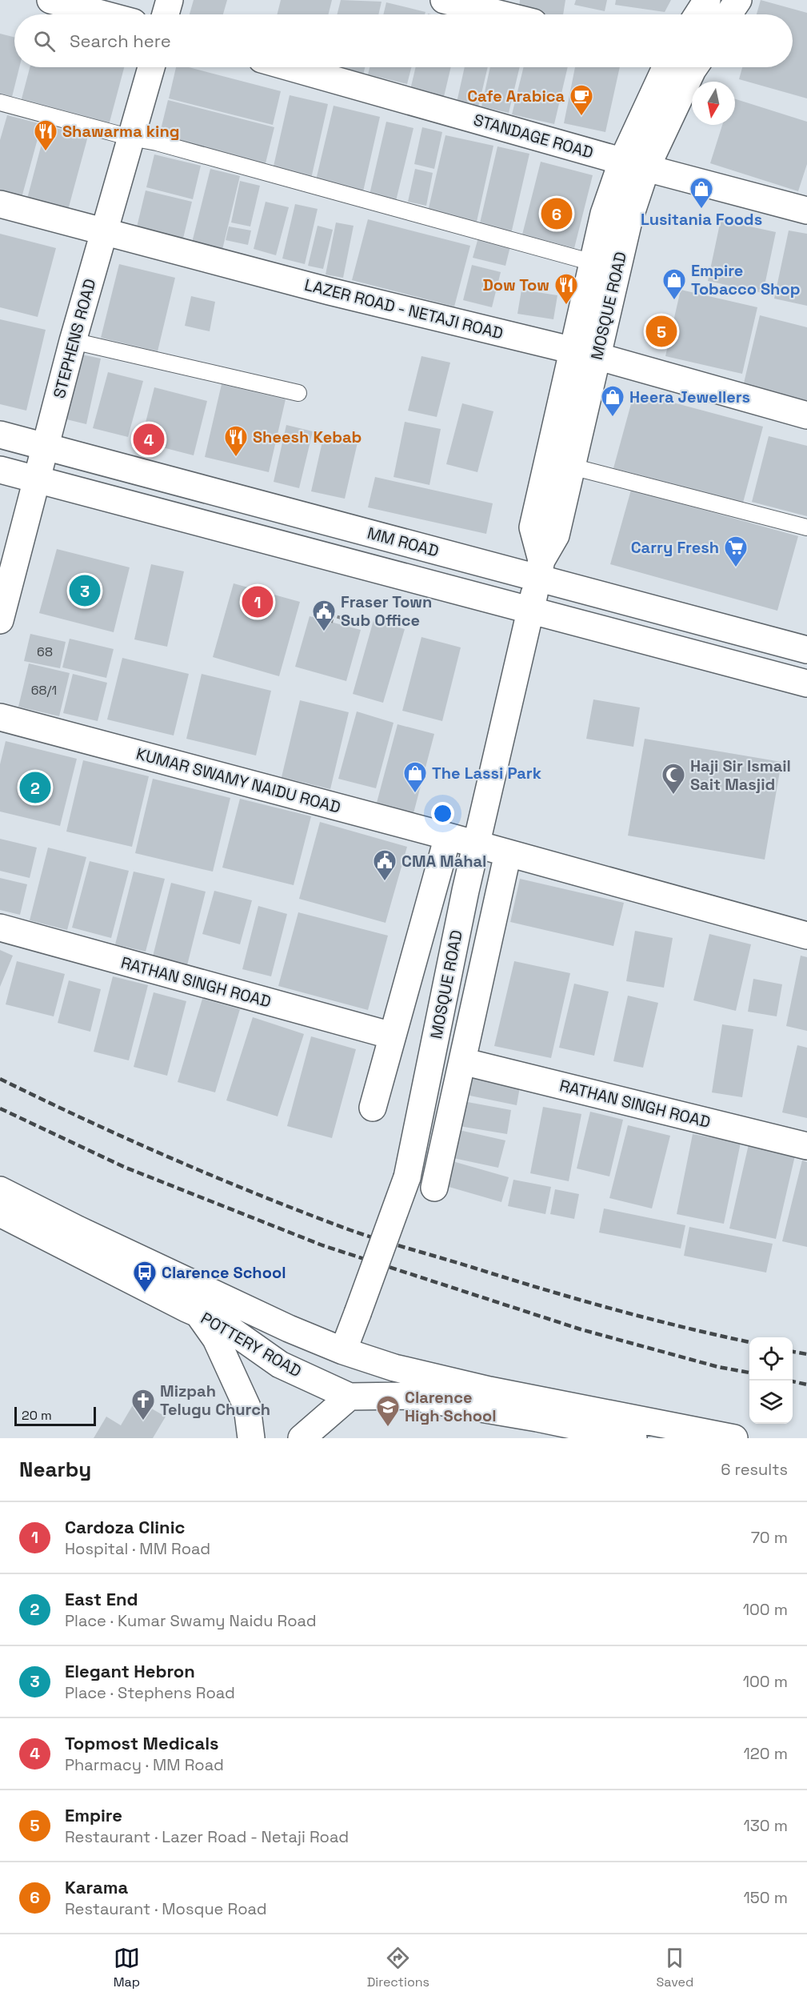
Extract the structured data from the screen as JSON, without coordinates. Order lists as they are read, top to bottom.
{
  "streets": {
    "street": [
      "STANDAGE ROAD",
      "MOSQUE ROAD",
      "LAZER ROAD - NETAJI ROAD",
      "STEPHENS ROAD",
      "MM ROAD",
      "KUMAR SWAMY NAIDU ROAD",
      "RATHAN SINGH ROAD",
      "POTTERY ROAD"
    ]
  },
  "crossings": [
    ["STANDAGE ROAD", "MOSQUE ROAD"],
    ["MOSQUE ROAD", "LAZER ROAD - NETAJI ROAD"],
    ["MOSQUE ROAD", "MM ROAD"],
    ["MOSQUE ROAD", "KUMAR SWAMY NAIDU ROAD"],
    ["MOSQUE ROAD", "POTTERY ROAD"],
    ["LAZER ROAD - NETAJI ROAD", "STEPHENS ROAD"],
    ["STEPHENS ROAD", "MM ROAD"]
  ],
  "places": {
    "cafe": ["Cafe Arabica"],
    "restaurant": ["Shawarma king", "Dow Tow", "Sheesh Kebab"],
    "shop": [
      "Lusitania Foods",
      "Empire Tobacco Shop",
      "Heera Jewellers",
      "The Lassi Park"
    ],
    "supermarket": ["Carry Fresh"],
    "public building": ["Fraser Town Sub Office", "CMA Mahal"],
    "mosque": ["Haji Sir Ismail Sait Masjid"],
    "bus stop": ["Clarence School"],
    "church": ["Mizpah Telugu Church"],
    "school or university": ["Clarence High School"]
  },
  "house_numbers": ["68", "68/1"],
  "scale_bar": "20 m",
  "north": "bottom",
  "page": {
    "search": "Search here",
    "pins": [
      "6",
      "5",
      "4",
      "3",
      "1",
      "2"
    ],
    "scale": "20 m",
    "heading": ["Nearby", "6 results"],
    "list": [
      {
        "mark": "1",
        "name": "Cardoza Clinic",
        "note": "Hospital · MM Road",
        "value": "70 m"
      },
      {
        "mark": "2",
        "name": "East End",
        "note": "Place · Kumar Swamy Naidu Road",
        "value": "100 m"
      },
      {
        "mark": "3",
        "name": "Elegant Hebron",
        "note": "Place · Stephens Road",
        "value": "100 m"
      },
      {
        "mark": "4",
        "name": "Topmost Medicals",
        "note": "Pharmacy · MM Road",
        "value": "120 m"
      },
      {
        "mark": "5",
        "name": "Empire",
        "note": "Restaurant · Lazer Road - Netaji Road",
        "value": "130 m"
      },
      {
        "mark": "6",
        "name": "Karama",
        "note": "Restaurant · Mosque Road",
        "value": "150 m"
      }
    ],
    "nav": ["Map", "Directions", "Saved"]
  }
}
